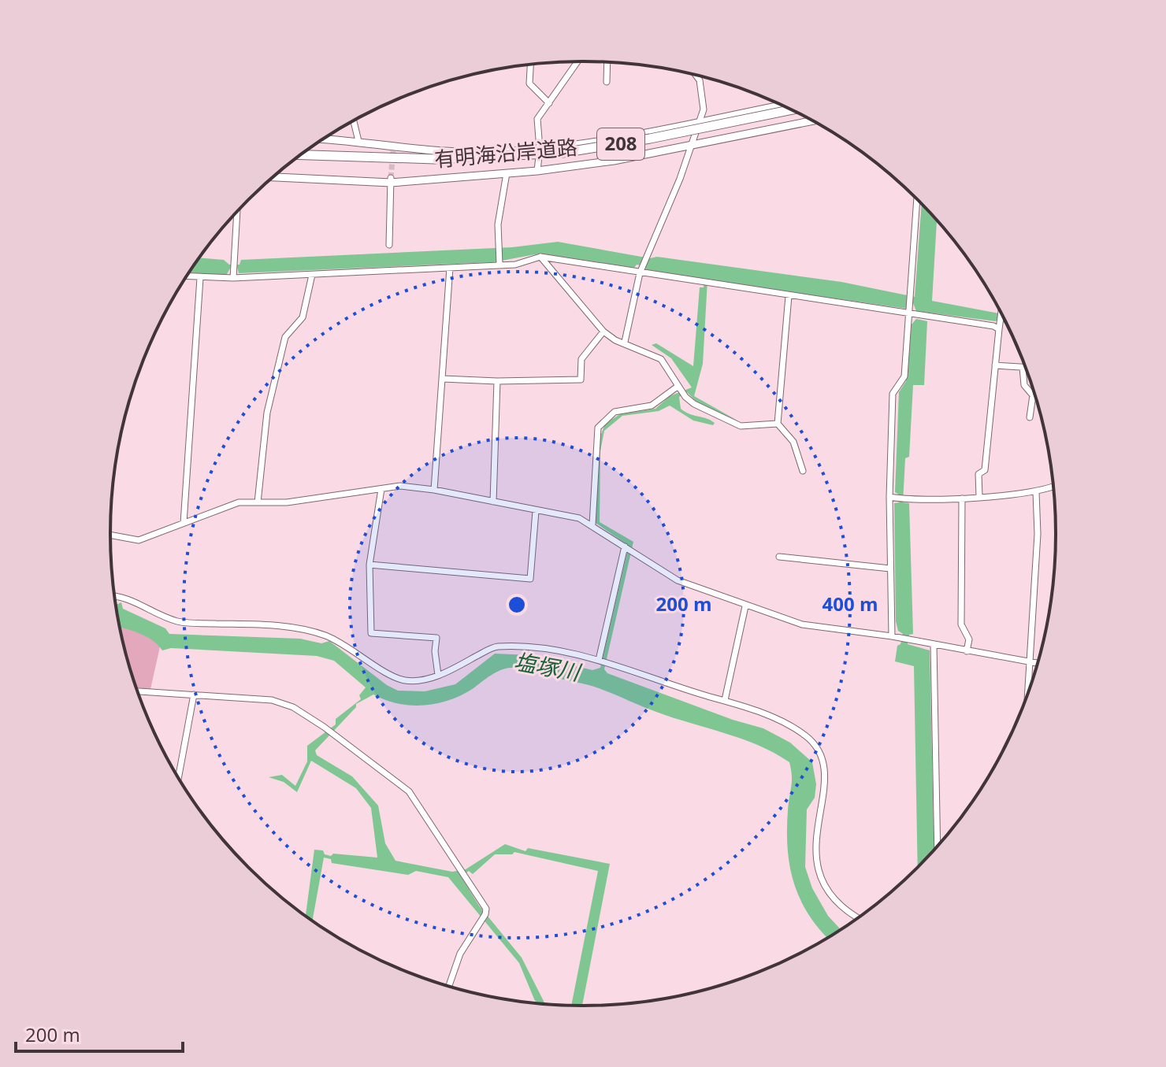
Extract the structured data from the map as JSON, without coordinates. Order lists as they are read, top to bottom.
{
  "streets": {
    "highway": ["208"],
    "main road": ["有明海沿岸道路"]
  },
  "water": ["塩塚川"],
  "scale_bar": "200 m",
  "rings": ["200 m", "400 m"]
}
